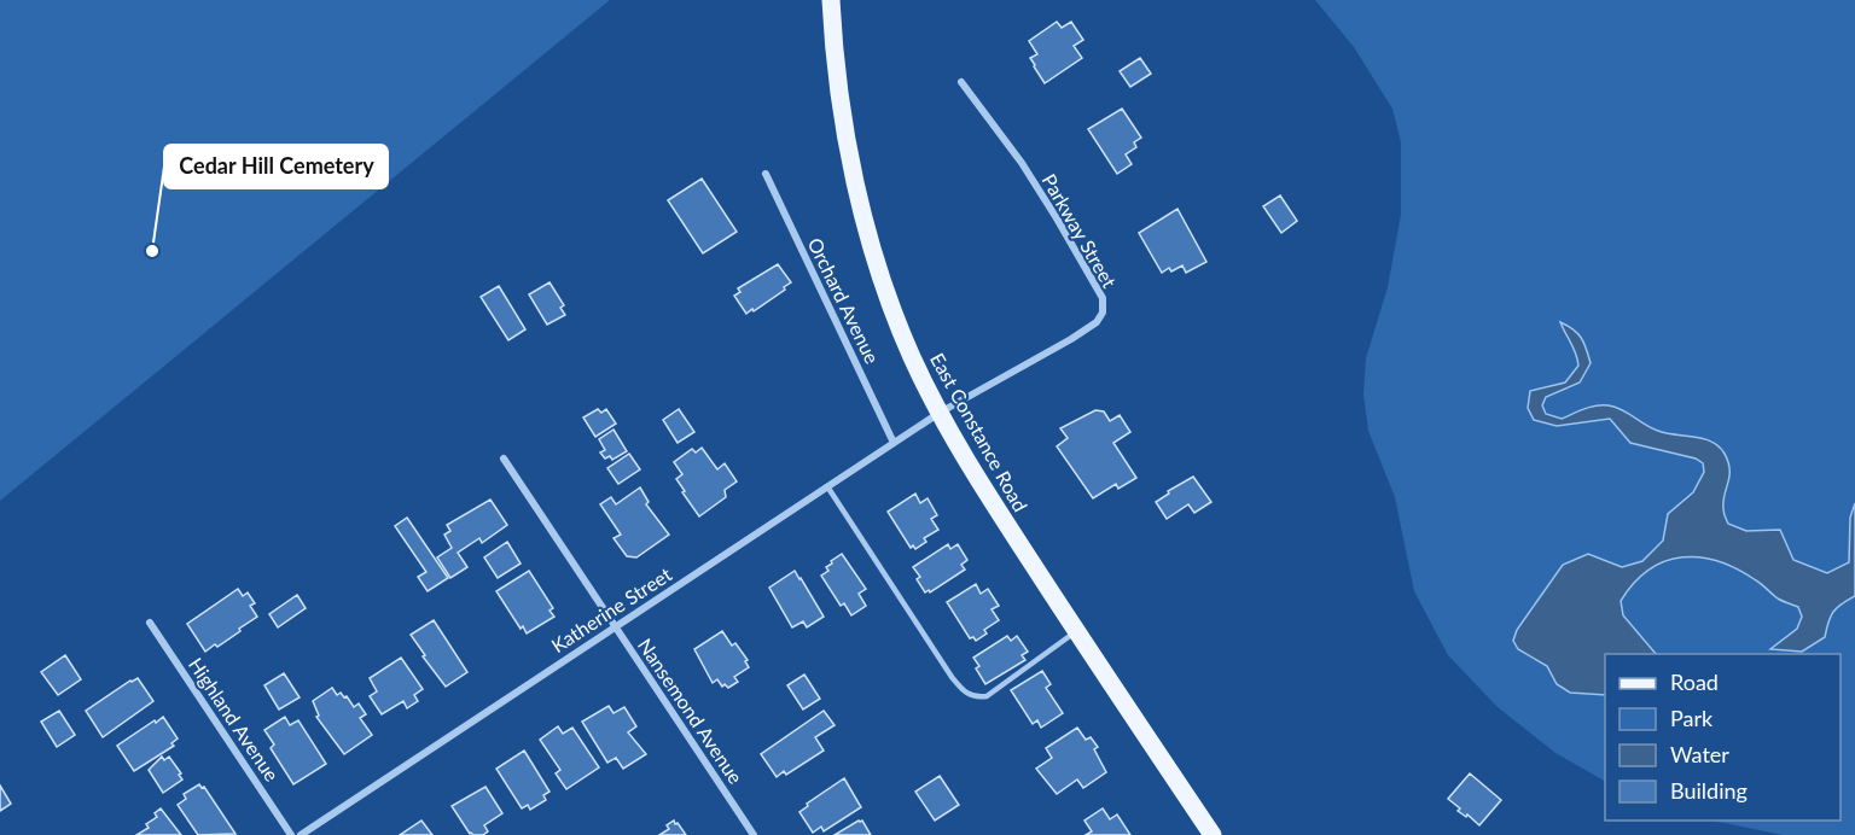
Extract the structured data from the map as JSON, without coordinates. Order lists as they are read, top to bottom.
{
  "streets": {
    "main road": ["East Constance Road"],
    "street": [
      "Parkway Street",
      "Orchard Avenue",
      "Katherine Street",
      "Nansemond Avenue",
      "Highland Avenue"
    ]
  },
  "crossings": [
    ["Parkway Street", "East Constance Road"],
    ["Parkway Street", "Katherine Street"],
    ["Orchard Avenue", "Katherine Street"],
    ["East Constance Road", "Katherine Street"],
    ["Katherine Street", "Nansemond Avenue"]
  ],
  "places": ["Cedar Hill Cemetery"],
  "legend": [
    "Road",
    "Park",
    "Water",
    "Building"
  ]
}
